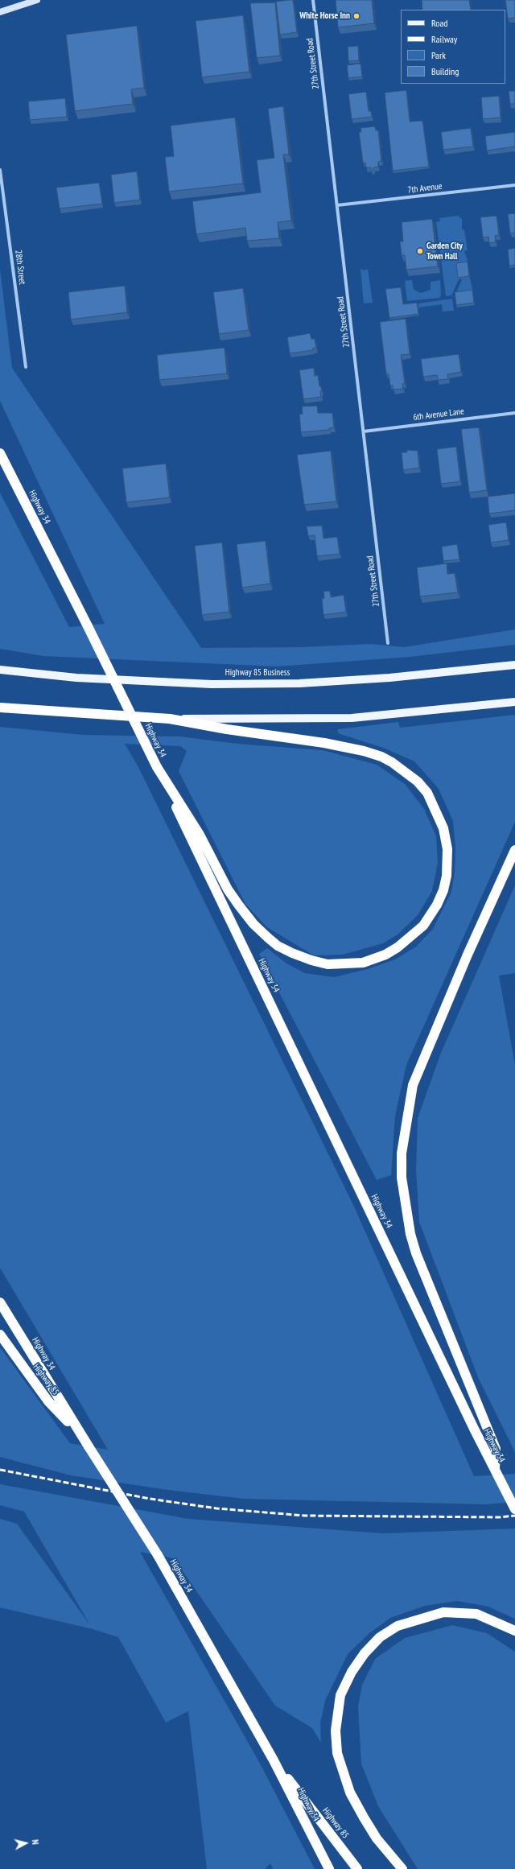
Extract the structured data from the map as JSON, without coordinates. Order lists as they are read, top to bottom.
{
  "streets": {
    "highway": ["Highway 34", "Highway 85"],
    "main road": ["Highway 85 Business"],
    "street": [
      "27th Street Road",
      "7th Avenue",
      "28th Street",
      "6th Avenue Lane"
    ]
  },
  "crossings": [
    ["27th Street Road", "7th Avenue"],
    ["27th Street Road", "6th Avenue Lane"],
    ["Highway 34", "Highway 85"]
  ],
  "places": ["White Horse Inn", "Garden City Town Hall"],
  "legend": [
    "Road",
    "Railway",
    "Park",
    "Building"
  ],
  "north": "right"
}
